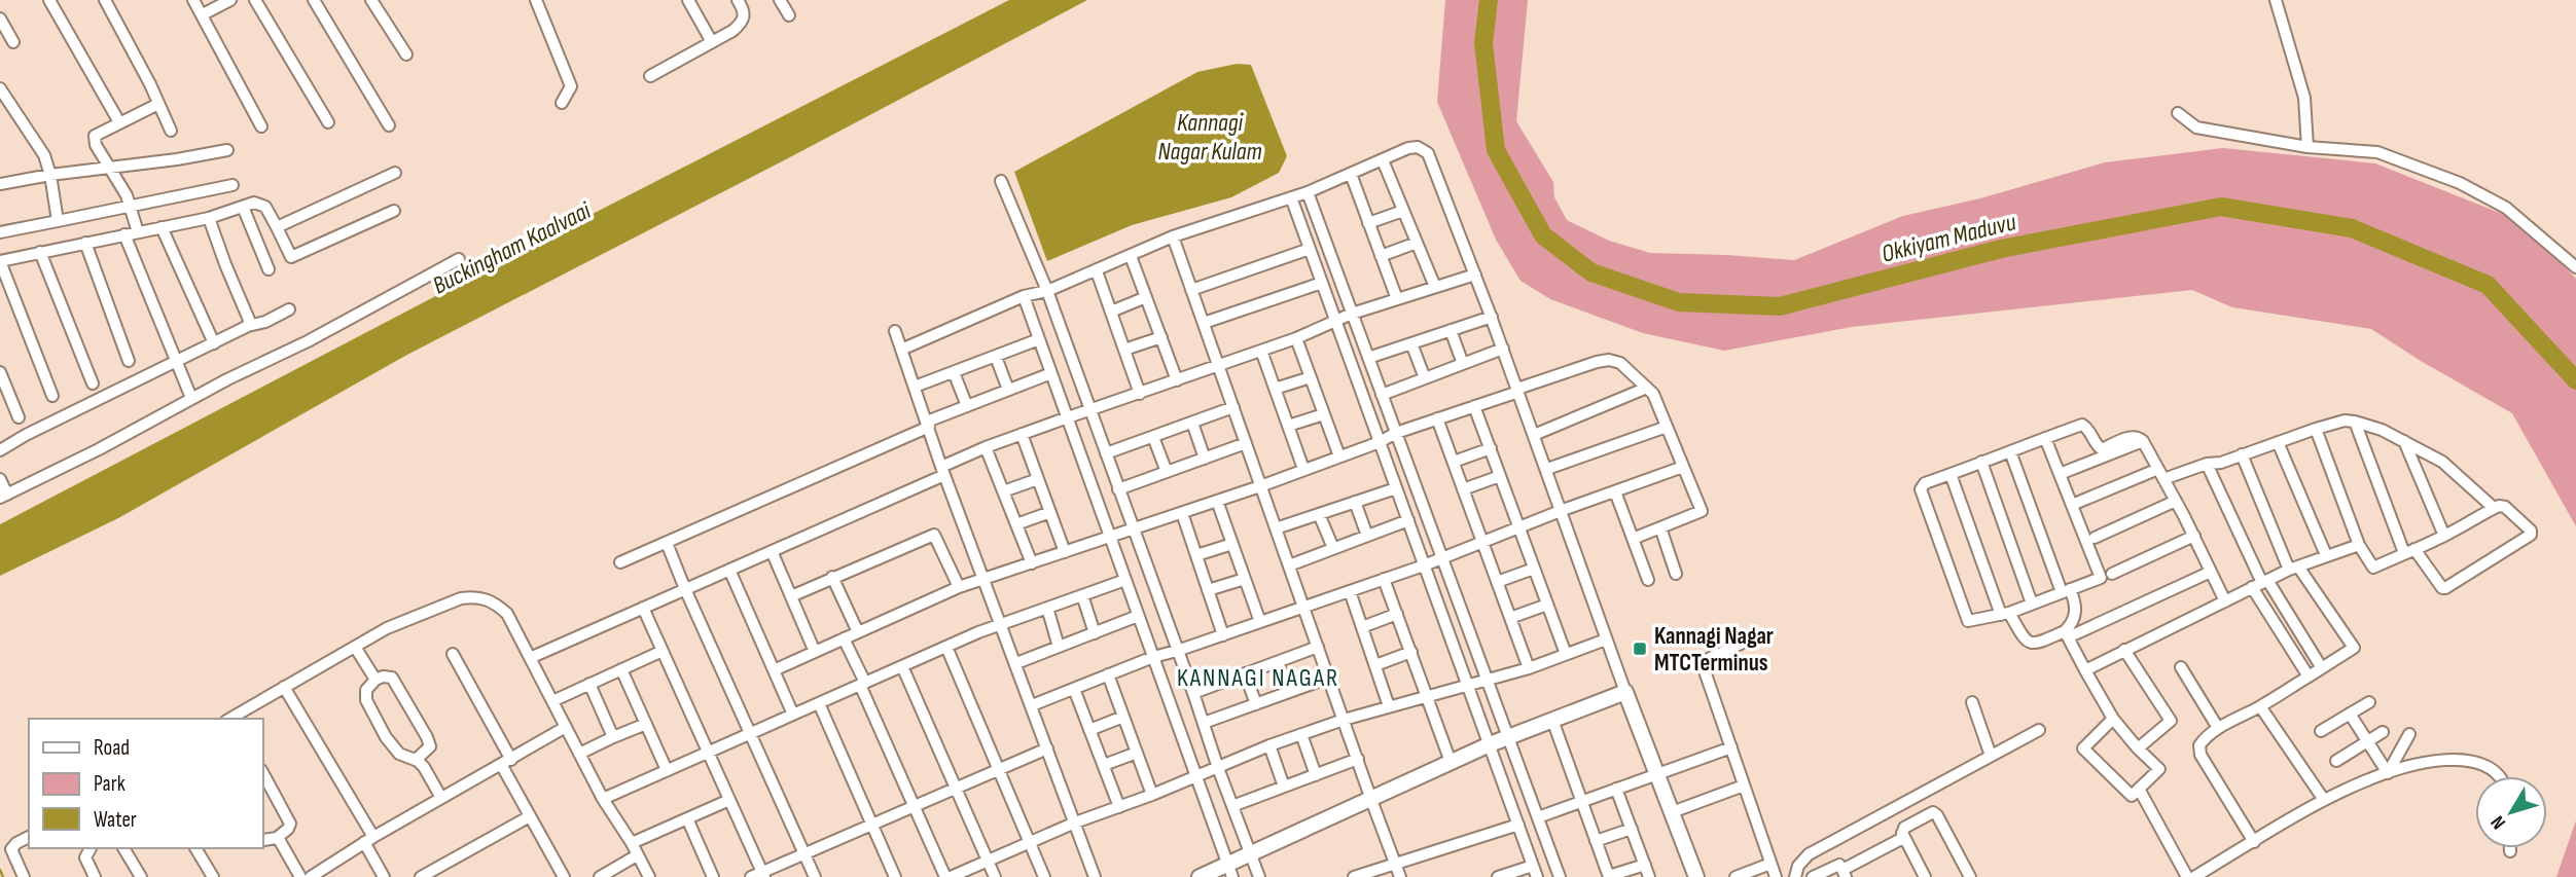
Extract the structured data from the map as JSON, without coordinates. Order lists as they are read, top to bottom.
{
  "districts": ["KANNAGI NAGAR"],
  "water": ["Kannagi Nagar Kulam", "Okkiyam Maduvu", "Buckingham Kaalvaai"],
  "places": {
    "transit": ["Kannagi Nagar MTCTerminus"]
  },
  "legend": ["Road", "Park", "Water"],
  "north": "bottom left"
}
